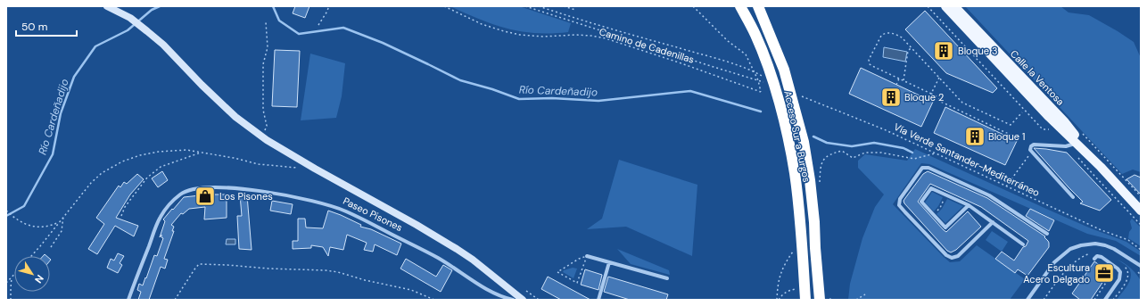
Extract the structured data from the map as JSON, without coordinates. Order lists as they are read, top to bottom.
{
  "streets": {
    "highway": ["Acceso Sur a Burgos"],
    "main road": ["Calle la Ventosa"],
    "street": ["Paseo Pisones"],
    "path": ["Camino de Cadenillas", "Vía Verde Santander-Mediterráneo"]
  },
  "water": ["Río Cardeñadijo"],
  "places": {
    "building": ["Bloque 3", "Bloque 2", "Bloque 1"],
    "shop": ["Los Pisones"],
    "office": ["Escultura Acero Delgado"]
  },
  "scale_bar": "50 m",
  "north": "bottom right"
}
